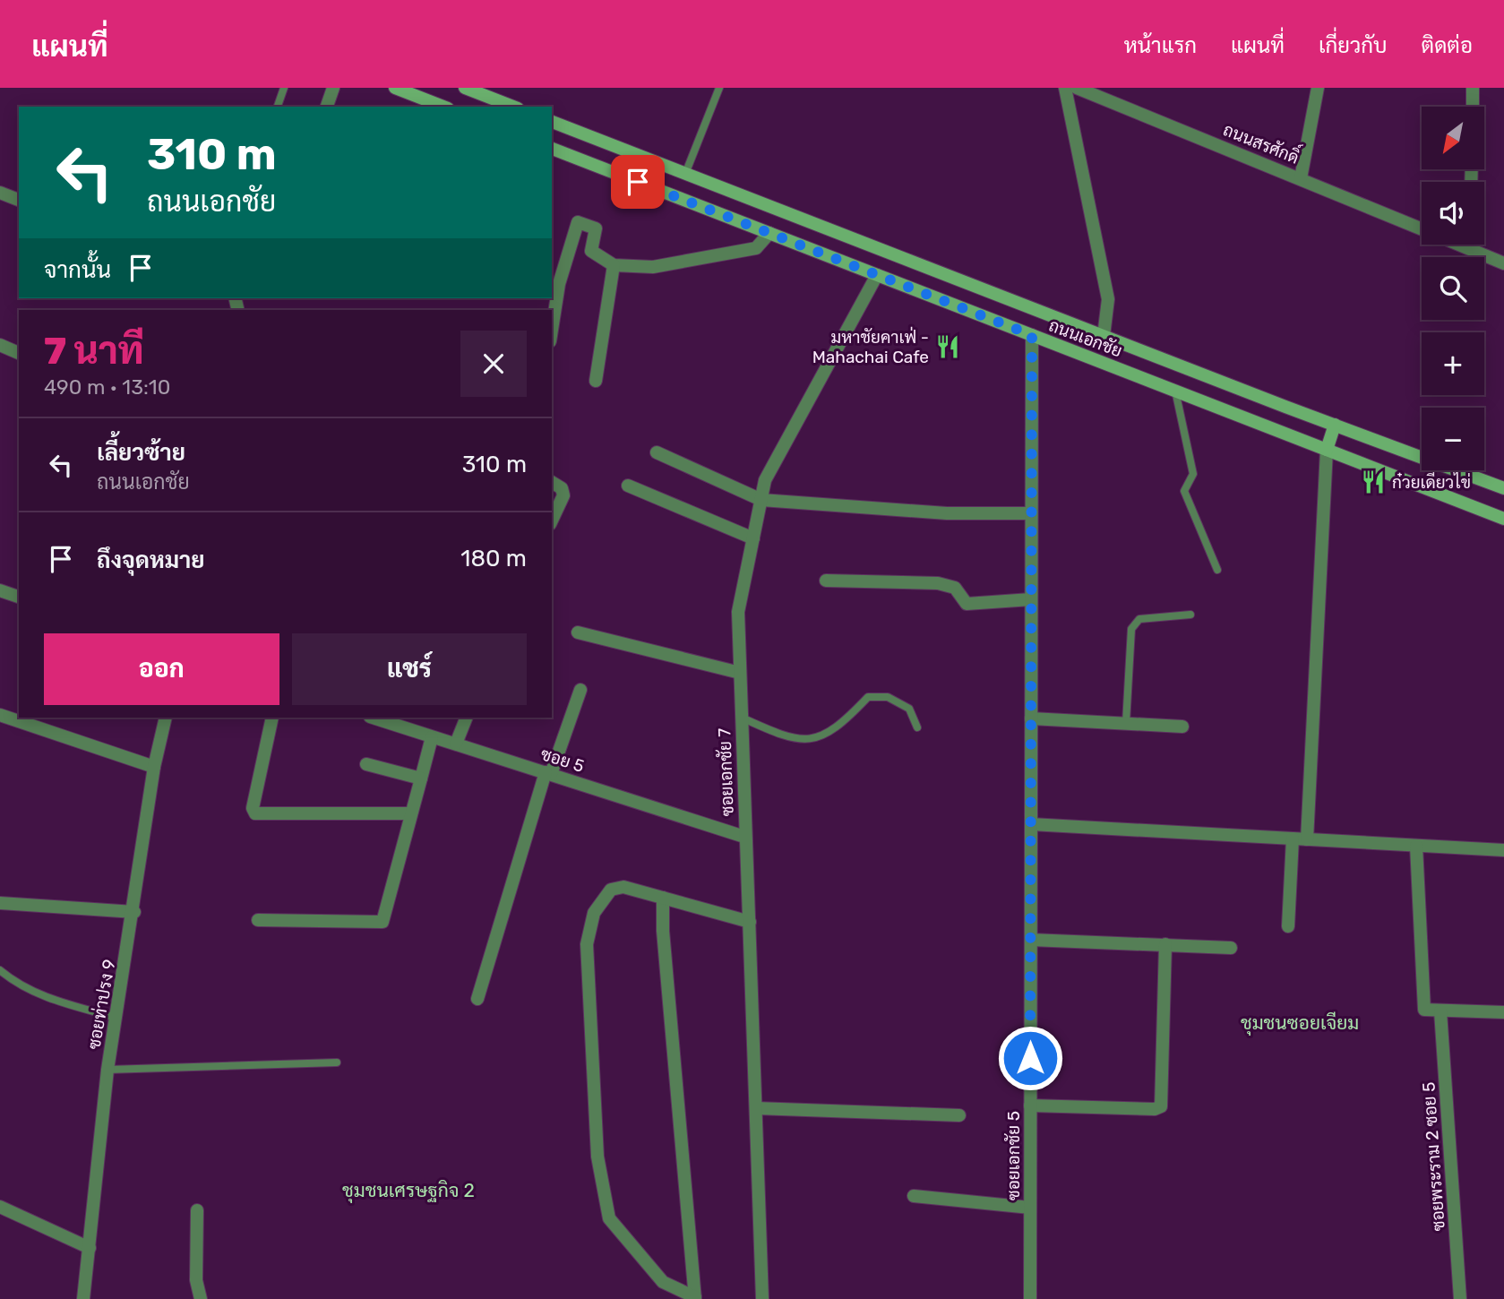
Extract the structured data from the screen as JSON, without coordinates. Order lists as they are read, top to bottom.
{
  "streets": {
    "main road": ["ถนนเอกชัย"],
    "street": [
      "ถนนสรศักดิ์",
      "ซอย 5",
      "ซอยเอกชัย 7",
      "ซอยท่าปรง 9",
      "ซอยเอกชัย 5",
      "ซอยพระราม 2 ซอย 5"
    ]
  },
  "crossings": [
    ["ถนนเอกชัย", "ซอยเอกชัย 7"],
    ["ถนนเอกชัย", "ซอยเอกชัย 5"],
    ["ซอย 5", "ซอยเอกชัย 7"]
  ],
  "districts": ["ชุมชนซอยเจียม", "ชุมชนเศรษฐกิจ 2"],
  "places": {
    "restaurant": ["มหาชัยคาเฟ่ - Mahachai Cafe", "ก๋วยเดี๋ยวไข่"]
  },
  "north": "bottom left",
  "page": {
    "header": "แผนที่",
    "nav": [
      "หน้าแรก",
      "แผนที่",
      "เกี่ยวกับ",
      "ติดต่อ"
    ],
    "map_buttons": ["+", "−"],
    "turn": ["310 m", "ถนนเอกชัย"],
    "then": "จากนั้น",
    "heading": ["7 นาที", "490 m · 13:10"],
    "list": [
      {
        "name": "เลี้ยวซ้าย",
        "note": "ถนนเอกชัย",
        "value": "310 m"
      },
      {
        "name": "ถึงจุดหมาย",
        "value": "180 m"
      }
    ],
    "buttons": ["ออก", "แชร์"]
  }
}
